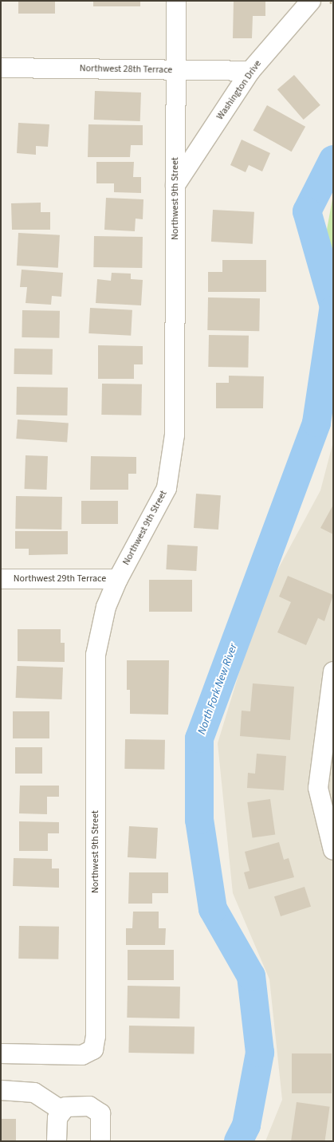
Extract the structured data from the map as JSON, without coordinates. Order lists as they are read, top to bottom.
{
  "streets": {
    "street": [
      "Northwest 28th Terrace",
      "Washington Drive",
      "Northwest 9th Street",
      "Northwest 29th Terrace"
    ]
  },
  "crossings": [
    ["Northwest 28th Terrace", "Washington Drive"],
    ["Northwest 28th Terrace", "Northwest 9th Street"],
    ["Washington Drive", "Northwest 9th Street"],
    ["Northwest 9th Street", "Northwest 29th Terrace"]
  ],
  "water": ["North Fork New River"]
}
